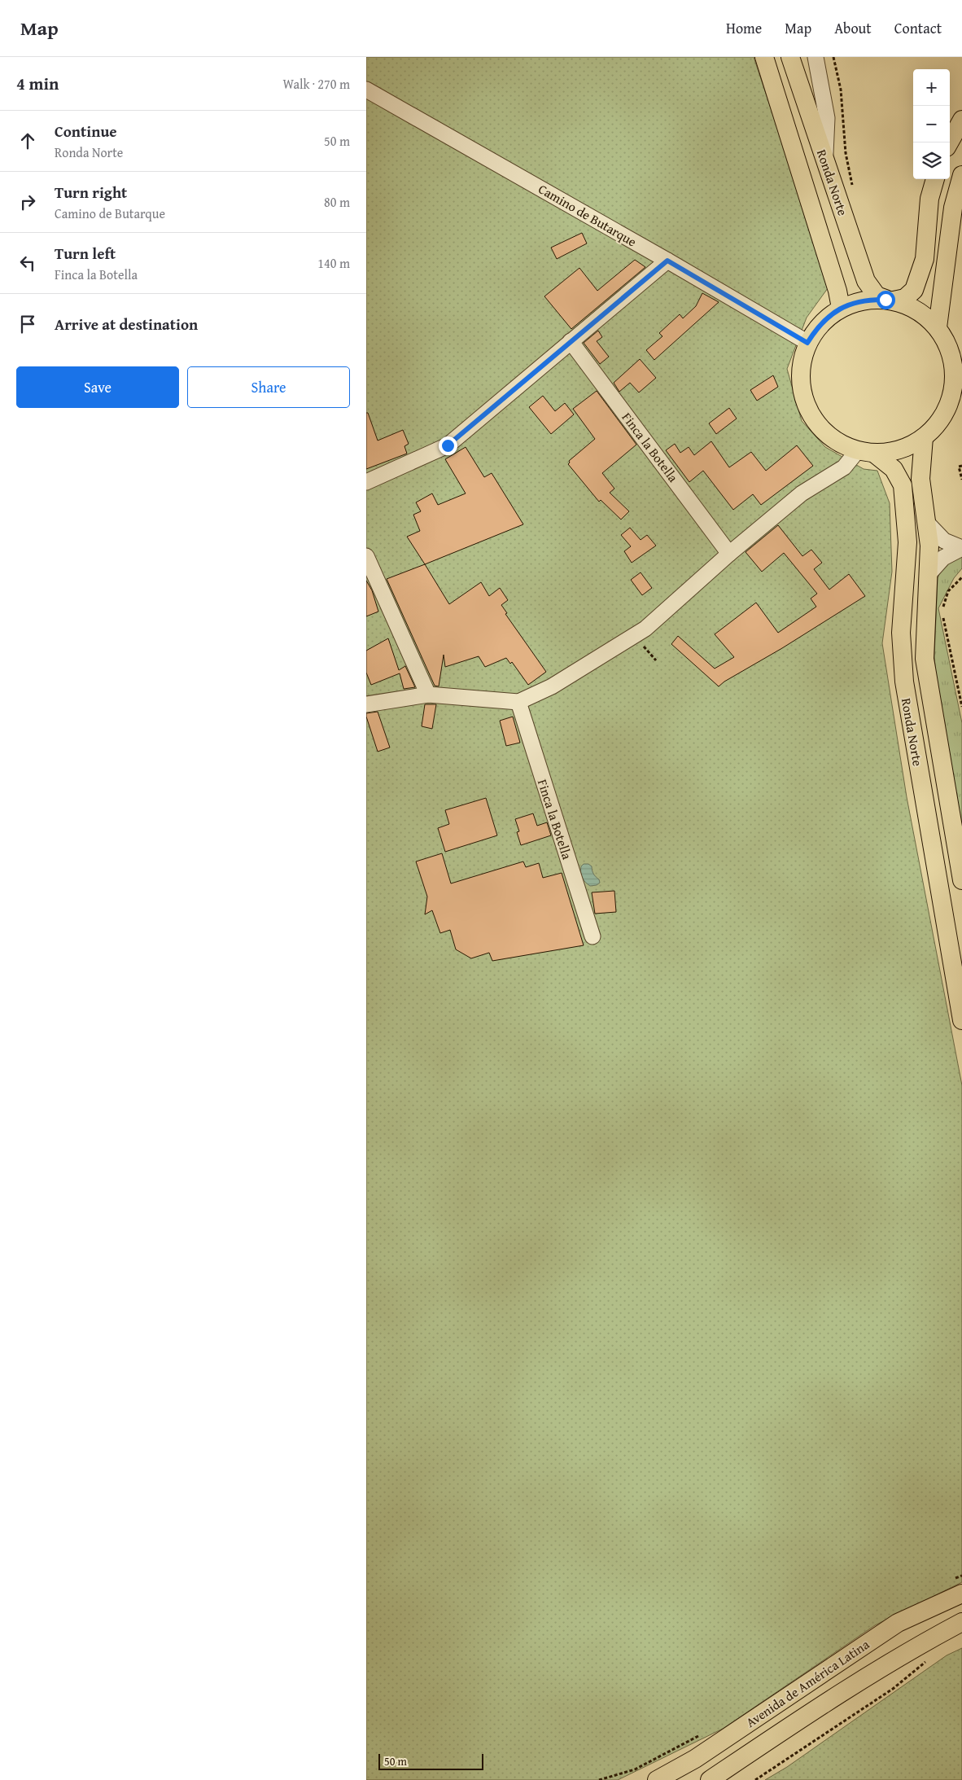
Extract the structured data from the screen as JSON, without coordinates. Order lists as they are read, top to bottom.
{
  "streets": {
    "main road": ["Ronda Norte", "Avenida de América Latina"],
    "street": ["Camino de Butarque", "Finca la Botella"]
  },
  "crossings": [
    ["Ronda Norte", "Camino de Butarque"]
  ],
  "scale_bar": "50 m",
  "page": {
    "header": "Map",
    "nav": [
      "Home",
      "Map",
      "About",
      "Contact"
    ],
    "heading": ["4 min", "Walk · 270 m"],
    "map_buttons": ["+", "−"],
    "list": [
      ["Continue", "Ronda Norte", "50 m"],
      ["Turn right", "Camino de Butarque", "80 m"],
      ["Turn left", "Finca la Botella", "140 m"],
      "Arrive at destination"
    ],
    "buttons": ["Save", "Share"],
    "scale": "50 m"
  }
}
